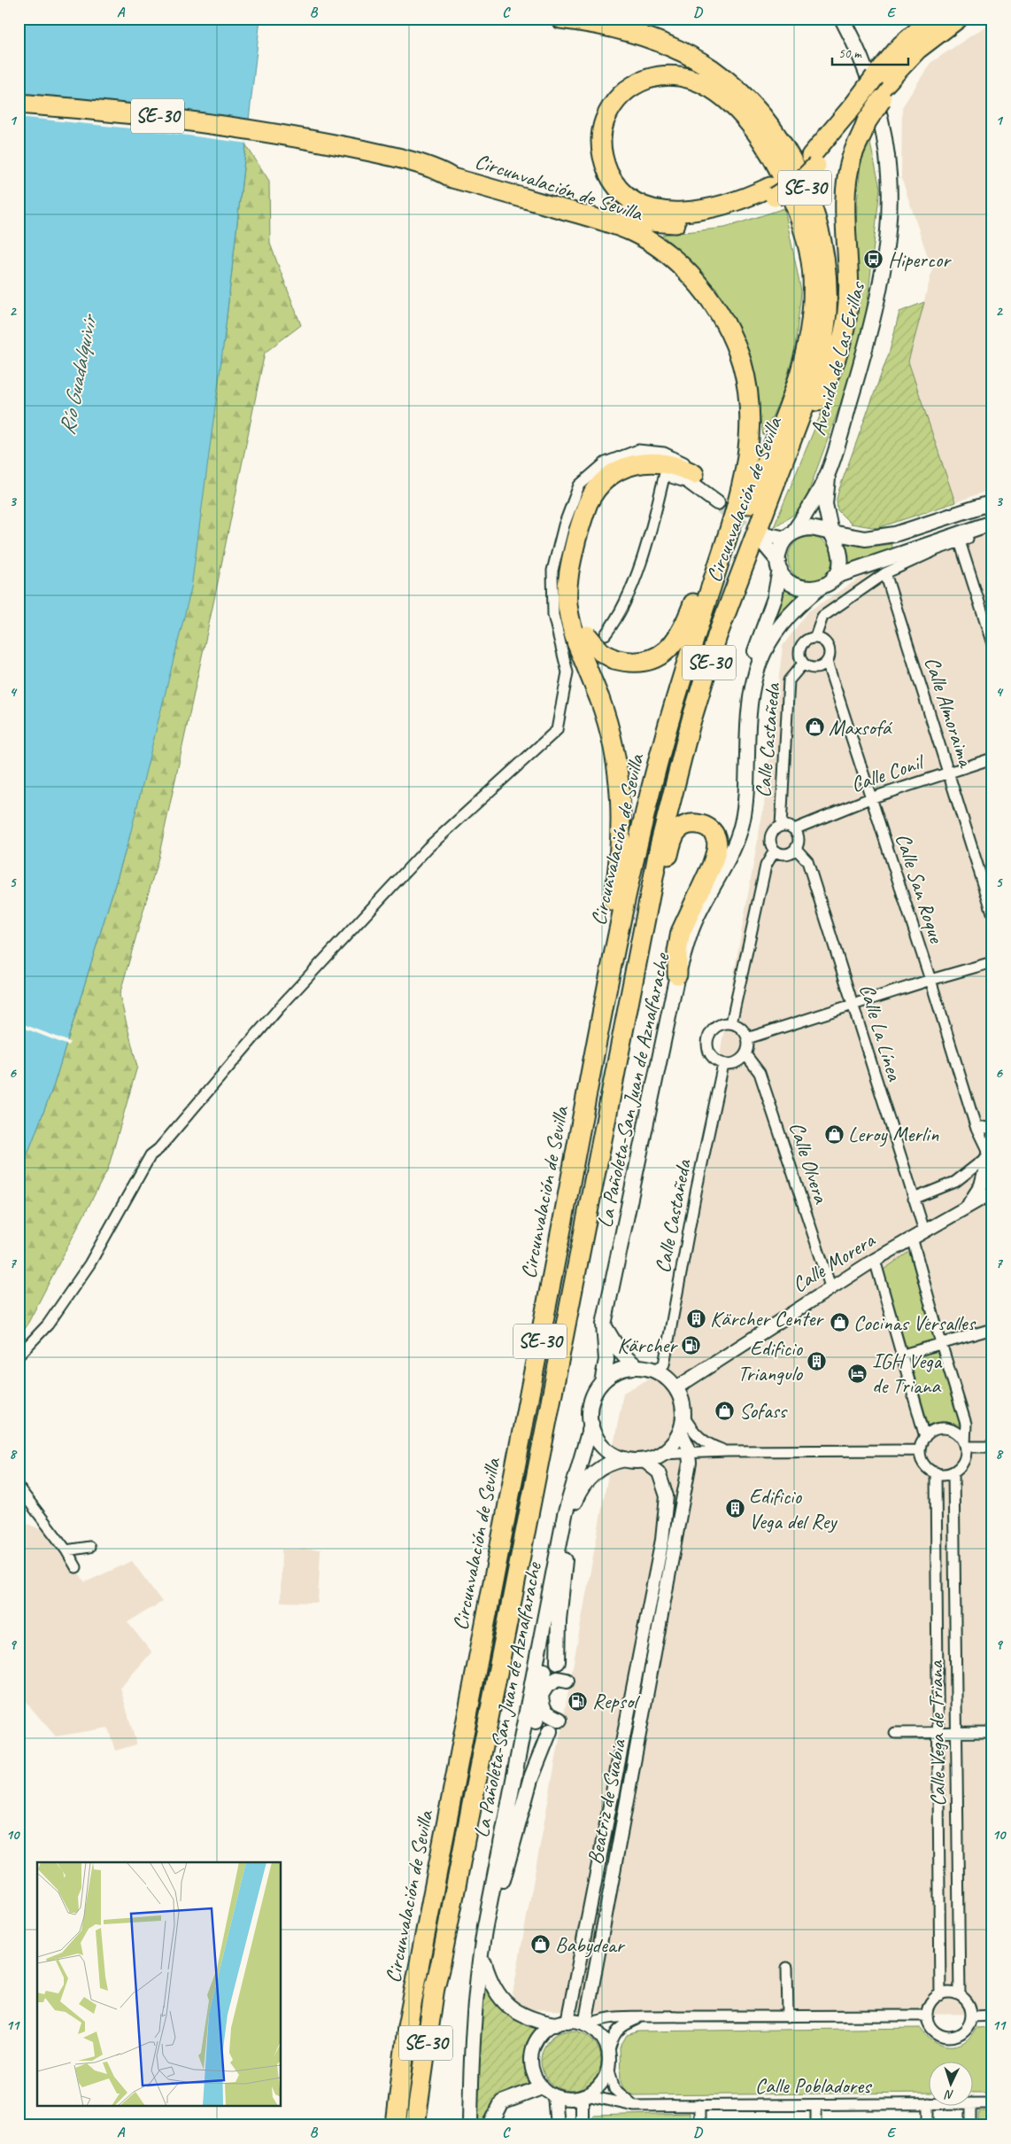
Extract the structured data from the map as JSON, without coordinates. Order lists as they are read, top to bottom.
{
  "streets": {
    "highway": ["SE-30", "Circunvalación de Sevilla"],
    "main road": ["Avenida de Las Erillas", "La Pañoleta-San Juan de Aznalfarache"],
    "street": [
      "Calle Almoraima",
      "Calle Castañeda",
      "Calle Conil",
      "Calle San Roque",
      "Calle La Línea",
      "Calle Olvera",
      "Calle Morera",
      "Calle Vega de Triana",
      "Beatriz de Suabia",
      "Calle Pobladores"
    ]
  },
  "crossings": [
    ["Avenida de Las Erillas", "La Pañoleta-San Juan de Aznalfarache"],
    ["Calle Almoraima", "Calle Conil"],
    ["Calle Castañeda", "Calle Conil"],
    ["Calle Castañeda", "Calle San Roque"],
    ["Calle Castañeda", "Calle La Línea"],
    ["Calle Castañeda", "La Pañoleta-San Juan de Aznalfarache"],
    ["Calle Castañeda", "Calle Olvera"],
    ["Calle Castañeda", "Calle Morera"],
    ["Calle Castañeda", "Beatriz de Suabia"],
    ["Calle Conil", "Calle San Roque"],
    ["Calle Conil", "Calle La Línea"],
    ["Calle San Roque", "Calle Morera"],
    ["Calle La Línea", "Calle Morera"],
    ["La Pañoleta-San Juan de Aznalfarache", "Calle Morera"],
    ["La Pañoleta-San Juan de Aznalfarache", "Beatriz de Suabia"],
    ["Calle Olvera", "Calle Morera"],
    ["Calle Morera", "Beatriz de Suabia"],
    ["Beatriz de Suabia", "Calle Pobladores"]
  ],
  "water": ["Río Guadalquivir"],
  "places": {
    "bus stop": ["Hipercor"],
    "shop": [
      "Maxsofá",
      "Leroy Merlin",
      "Cocinas Versalles",
      "Sofass",
      "Babydear"
    ],
    "building": ["Kärcher Center", "Edificio Triangulo", "Edificio Vega del Rey"],
    "fuel station": ["Kärcher", "Repsol"],
    "hotel": ["IGH Vega de Triana"]
  },
  "scale_bar": "50 m",
  "north": "bottom",
  "grid": {
    "columns": [
      "A",
      "B",
      "C",
      "D",
      "E"
    ],
    "rows": [
      "1",
      "2",
      "3",
      "4",
      "5",
      "6",
      "7",
      "8",
      "9",
      "10",
      "11"
    ]
  }
}
